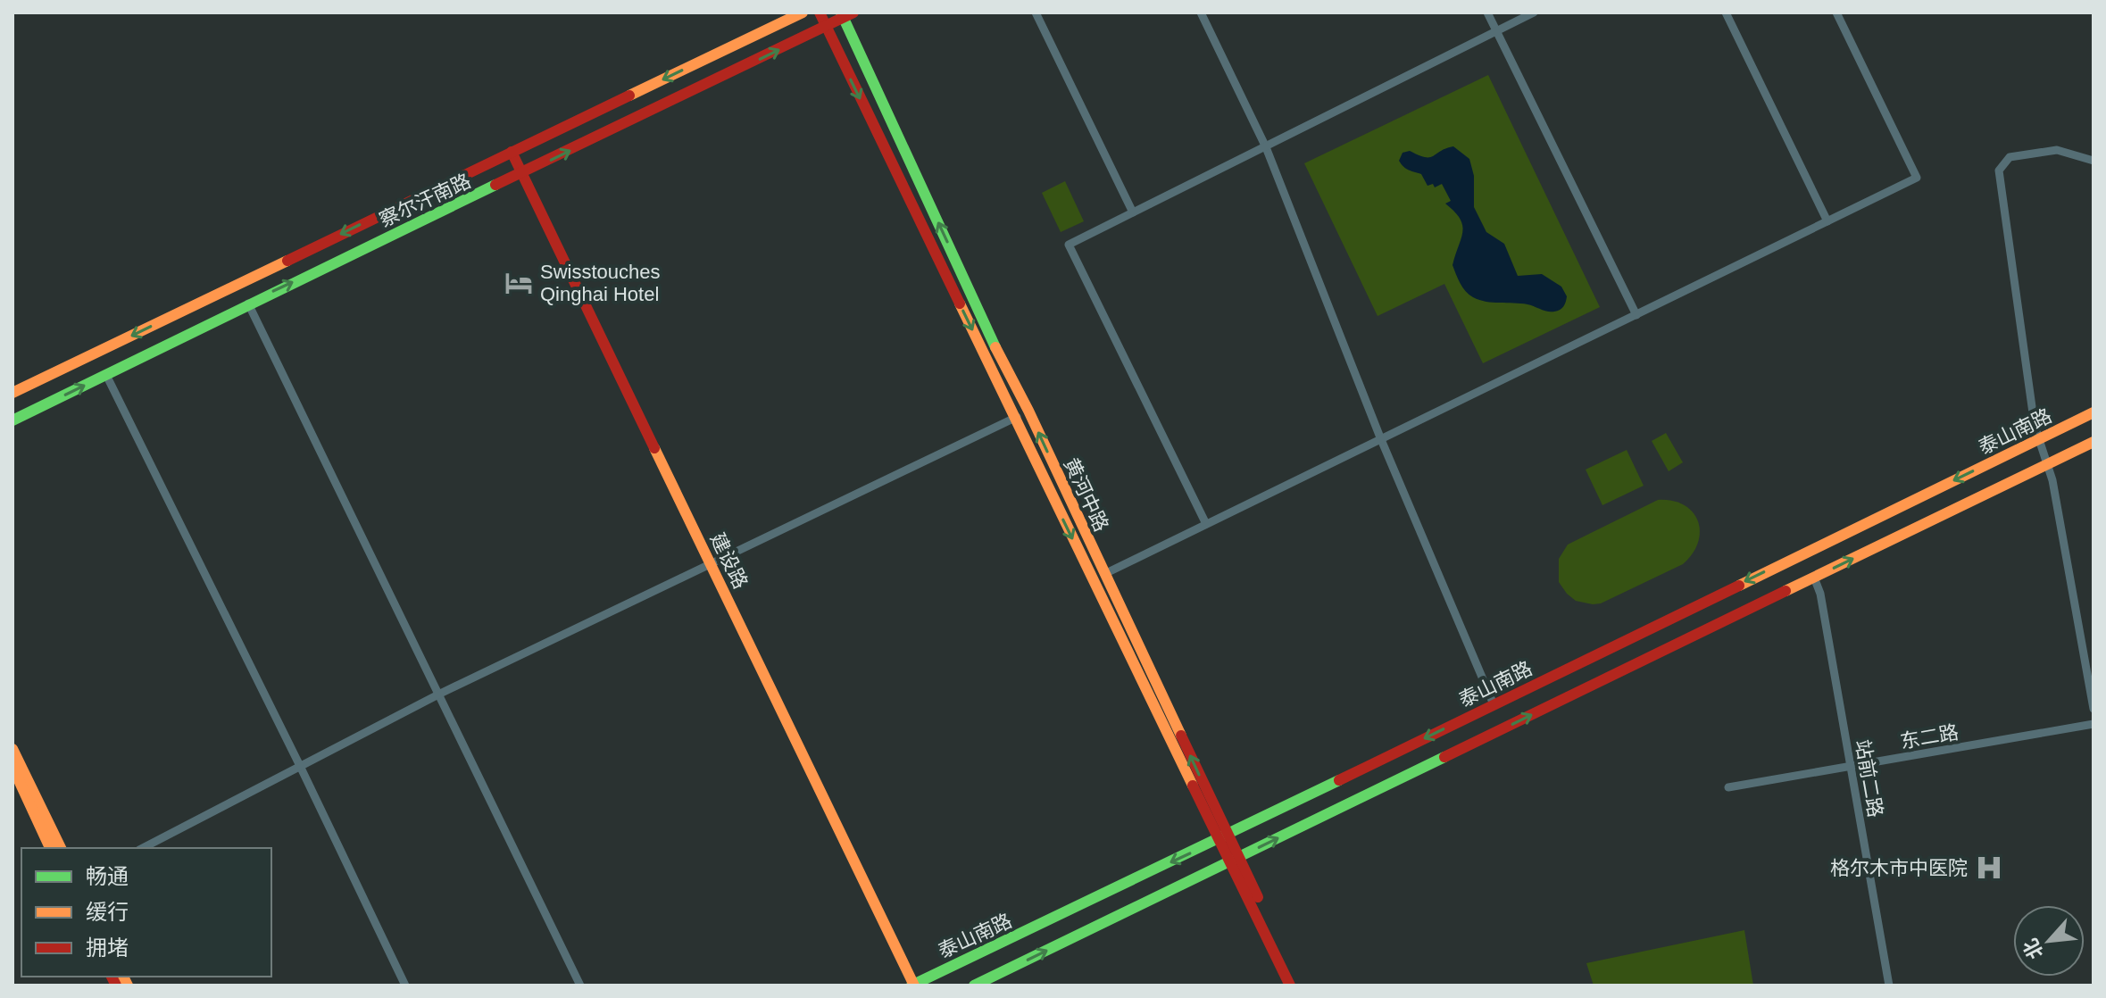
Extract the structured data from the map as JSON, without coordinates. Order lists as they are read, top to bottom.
{
  "streets": {
    "main road": [
      "察尔汗南路",
      "泰山南路",
      "黄河中路",
      "建设路"
    ],
    "street": ["东二路", "站前二路"]
  },
  "crossings": [
    ["察尔汗南路", "黄河中路"],
    ["察尔汗南路", "建设路"],
    ["泰山南路", "黄河中路"],
    ["泰山南路", "建设路"],
    ["东二路", "站前二路"]
  ],
  "places": {
    "hotel": ["Swisstouches Qinghai Hotel"],
    "hospital": ["格尔木市中医院"]
  },
  "legend": ["畅通", "缓行", "拥堵"],
  "north": "bottom left"
}
